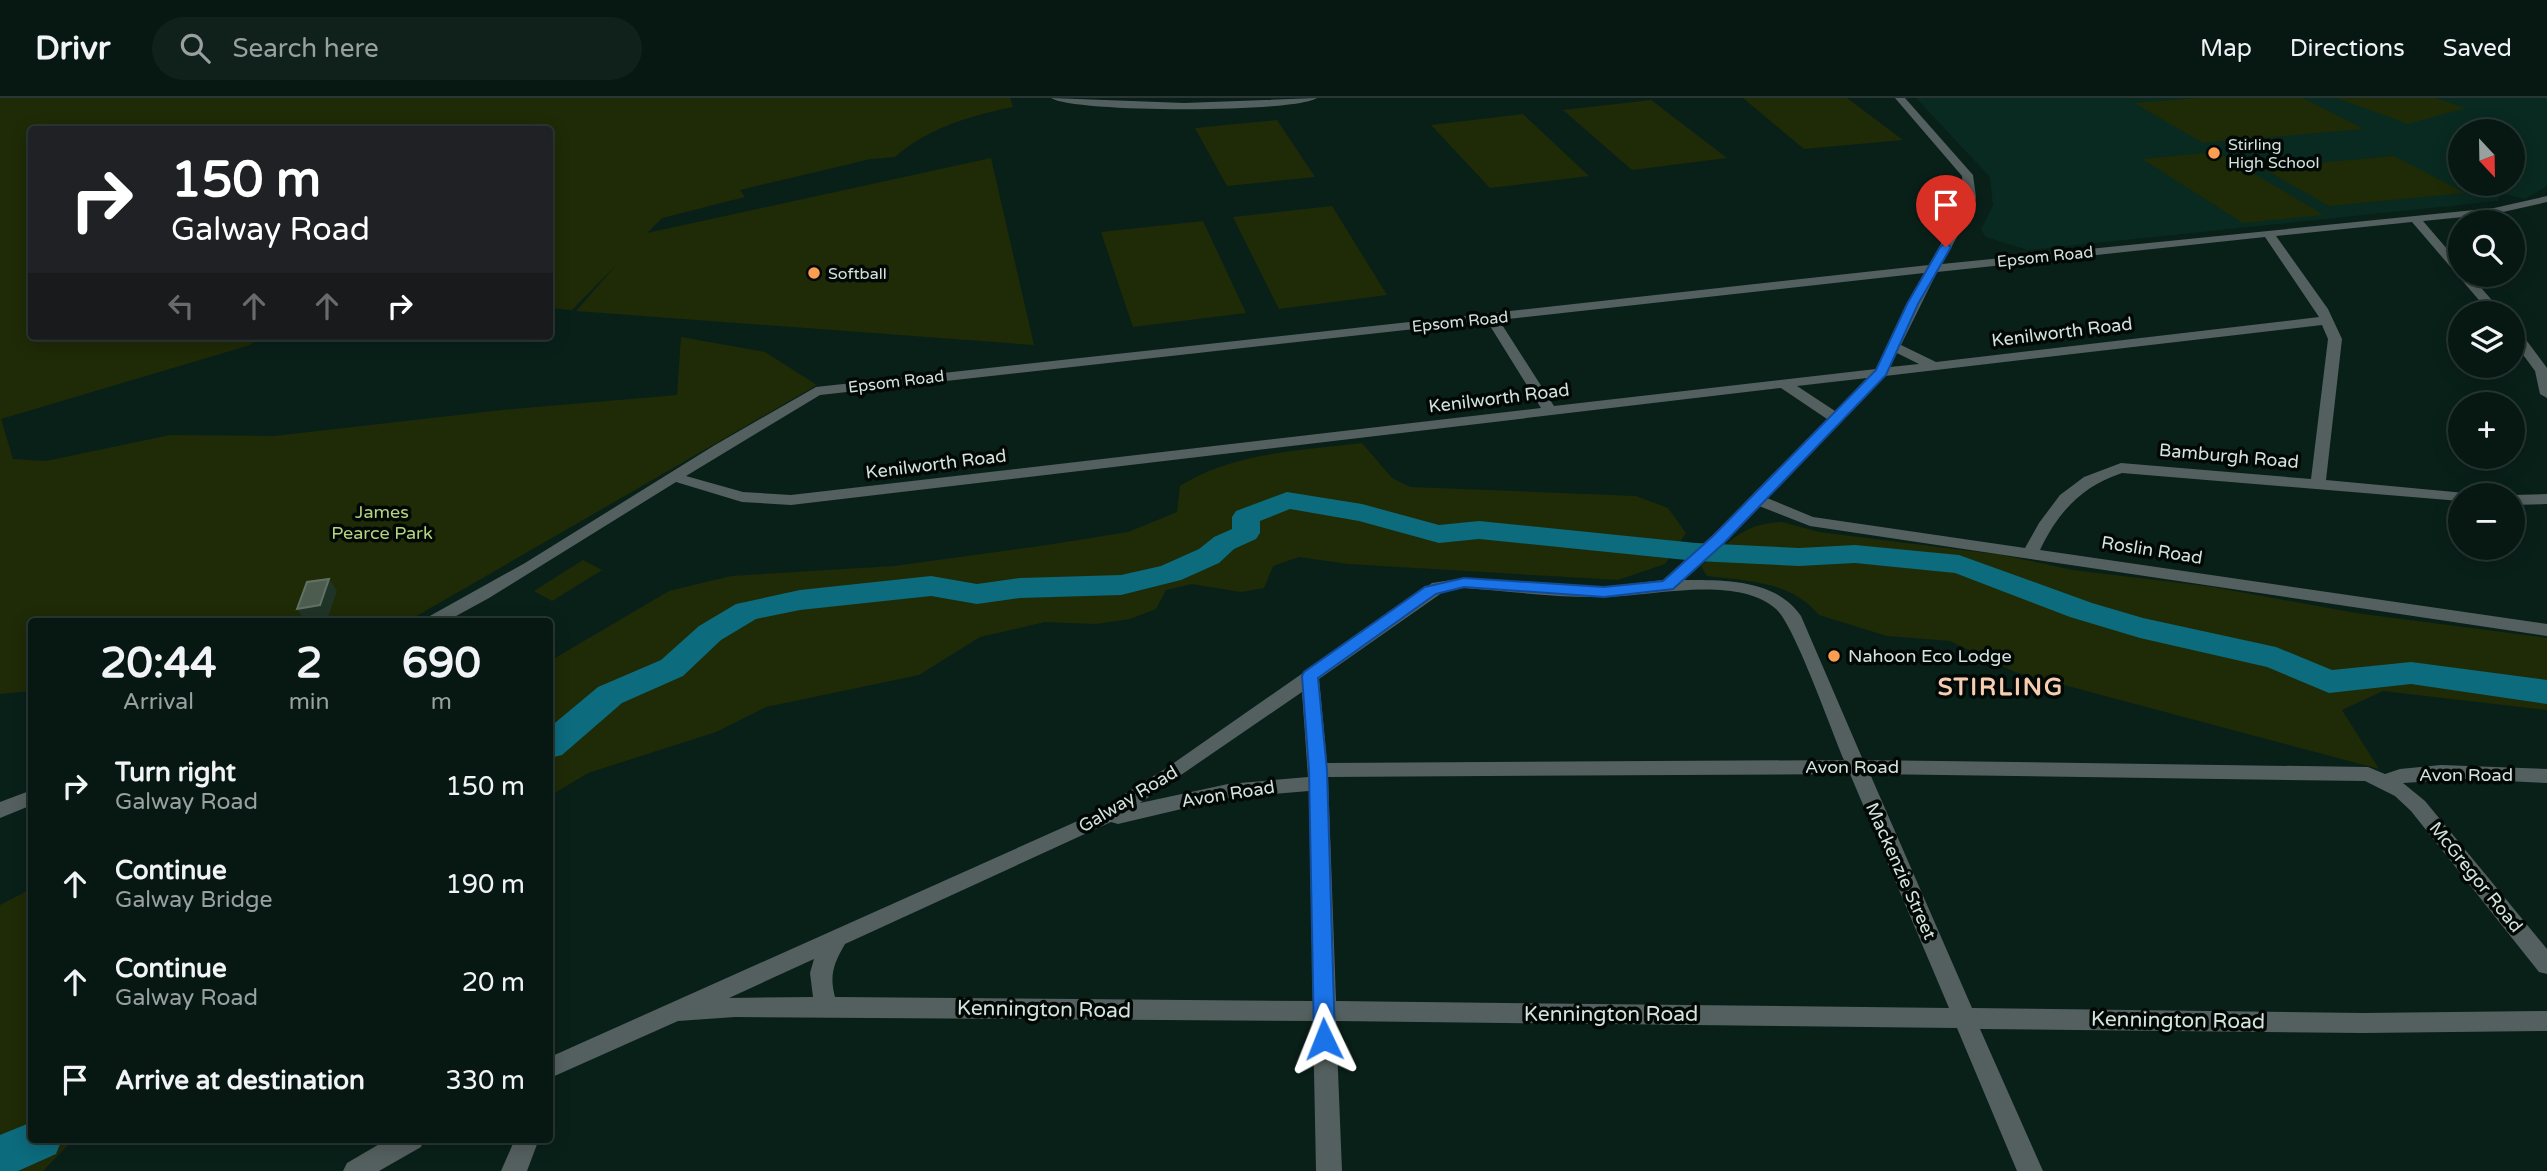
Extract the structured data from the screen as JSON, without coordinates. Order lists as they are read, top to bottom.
{
  "streets": {
    "street": [
      "Epsom Road",
      "Kenilworth Road",
      "Bamburgh Road",
      "Roslin Road",
      "Avon Road",
      "Galway Road",
      "Mackenzie Street",
      "McGregor Road",
      "Kennington Road"
    ]
  },
  "crossings": [
    ["Epsom Road", "Kenilworth Road"],
    ["Bamburgh Road", "Roslin Road"],
    ["Avon Road", "Galway Road"],
    ["Avon Road", "Mackenzie Street"],
    ["Avon Road", "McGregor Road"],
    ["Galway Road", "Mackenzie Street"],
    ["Galway Road", "Kennington Road"],
    ["Mackenzie Street", "Kennington Road"]
  ],
  "districts": ["STIRLING"],
  "parks": ["James Pearce Park"],
  "places": ["Stirling High School", "Softball", "Nahoon Eco Lodge"],
  "north": "bottom",
  "page": {
    "header": "Drivr",
    "search": "Search here",
    "nav": ["Map", "Directions", "Saved"],
    "map_buttons": ["+", "−"],
    "turn": ["150 m", "Galway Road"],
    "eta": [
      "20:44",
      "Arrival",
      "2",
      "min",
      "690",
      "m"
    ],
    "list": [
      {
        "name": "Turn right",
        "note": "Galway Road",
        "value": "150 m"
      },
      {
        "name": "Continue",
        "note": "Galway Bridge",
        "value": "190 m"
      },
      {
        "name": "Continue",
        "note": "Galway Road",
        "value": "20 m"
      },
      {
        "name": "Arrive at destination",
        "value": "330 m"
      }
    ]
  }
}
